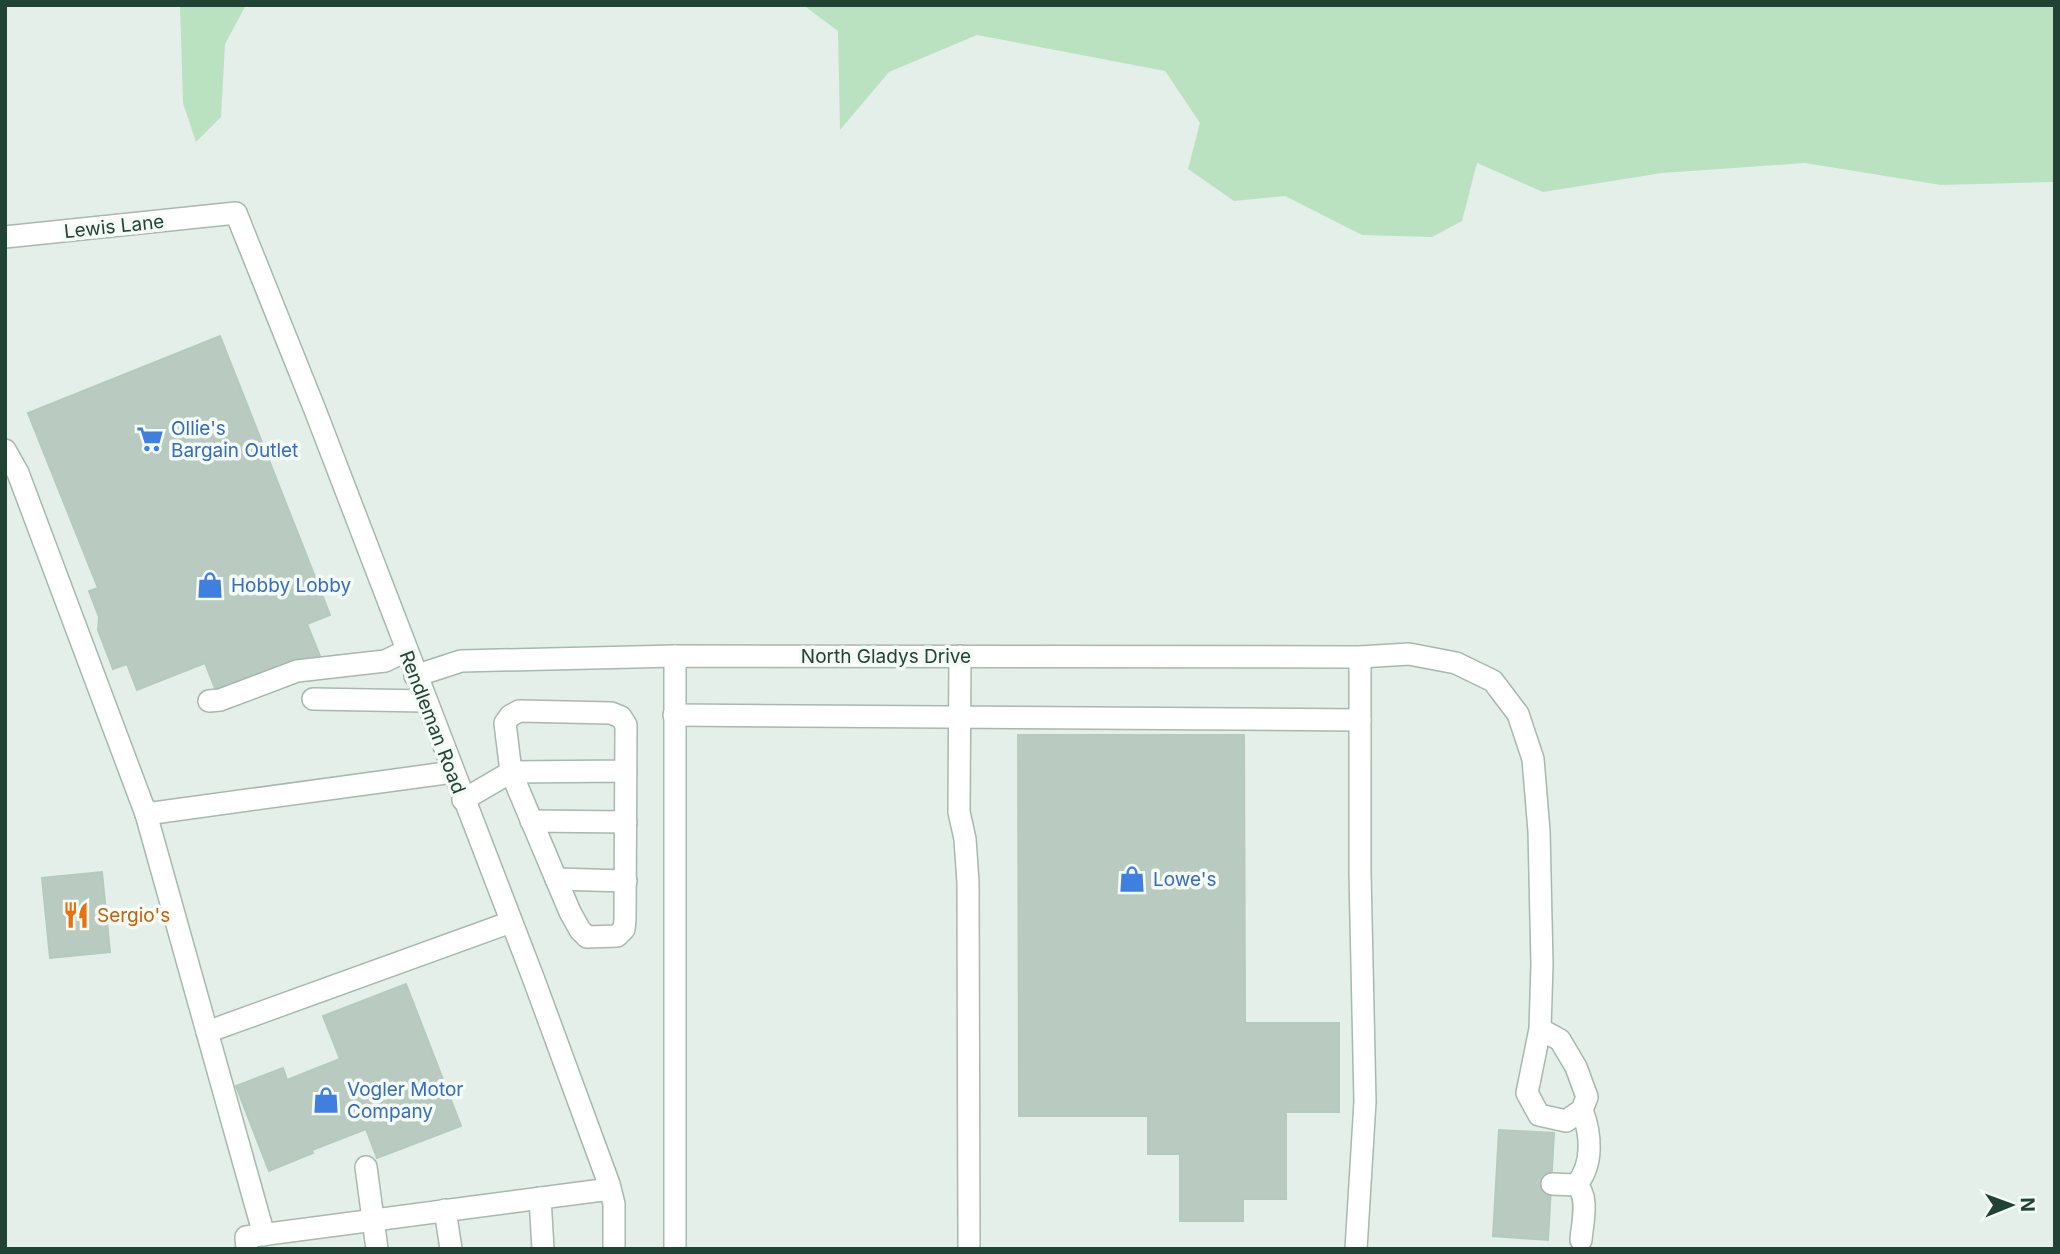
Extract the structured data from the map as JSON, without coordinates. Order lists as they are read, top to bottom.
{
  "streets": {
    "street": ["Lewis Lane", "North Gladys Drive", "Rendleman Road"]
  },
  "crossings": [
    ["Lewis Lane", "Rendleman Road"],
    ["North Gladys Drive", "Rendleman Road"]
  ],
  "places": {
    "supermarket": ["Ollie's Bargain Outlet"],
    "shop": ["Hobby Lobby", "Lowe's", "Vogler Motor Company"],
    "restaurant": ["Sergio's"]
  },
  "north": "right"
}
